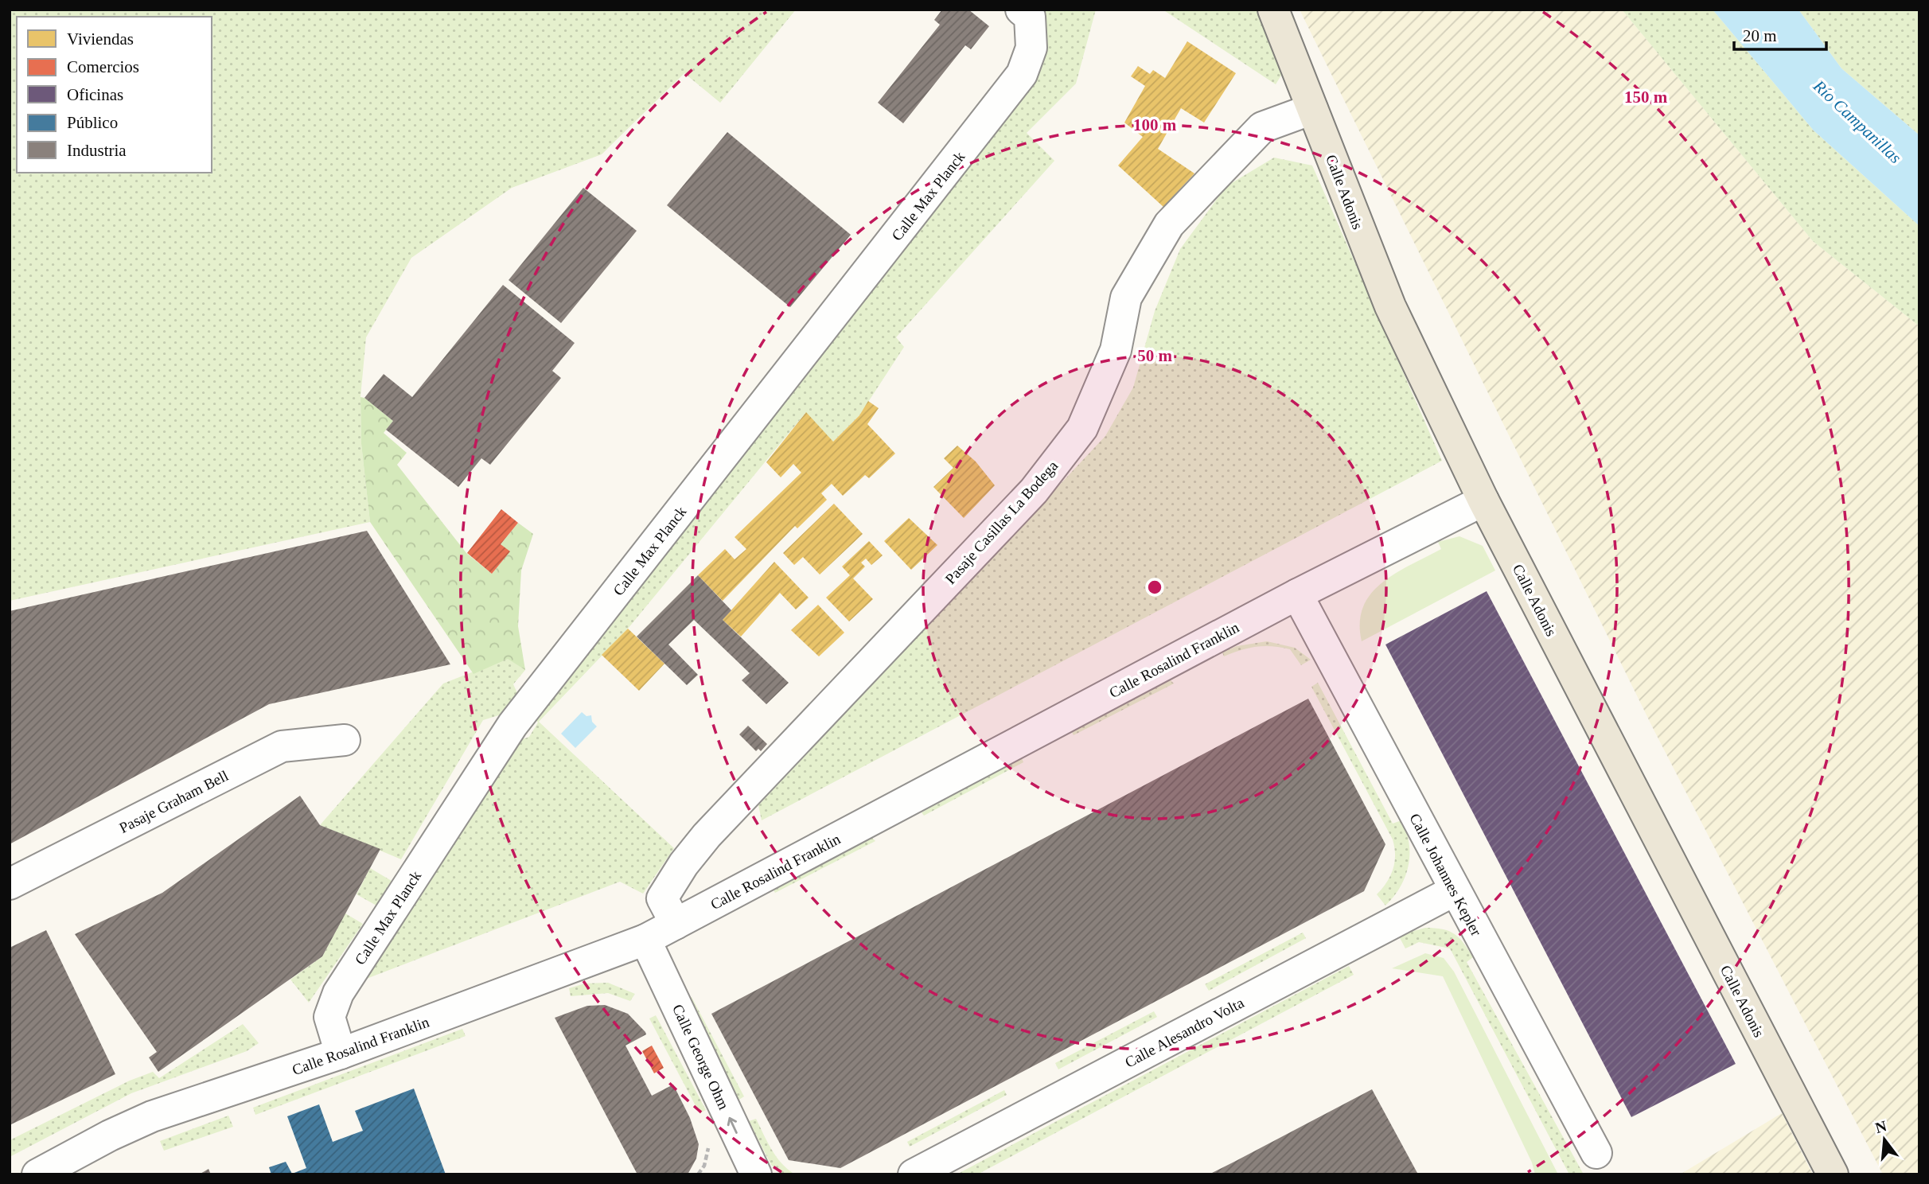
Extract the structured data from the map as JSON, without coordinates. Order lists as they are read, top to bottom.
{
  "streets": {
    "main road": ["Calle Adonis"],
    "street": [
      "Calle Max Planck",
      "Pasaje Casillas La Bodega",
      "Calle Rosalind Franklin",
      "Pasaje Graham Bell",
      "Calle Johannes Kepler",
      "Calle Alesandro Volta",
      "Calle George Ohm"
    ]
  },
  "crossings": [
    ["Calle Adonis", "Pasaje Casillas La Bodega"],
    ["Calle Adonis", "Calle Rosalind Franklin"],
    ["Calle Max Planck", "Calle Rosalind Franklin"],
    ["Pasaje Casillas La Bodega", "Calle Rosalind Franklin"],
    ["Calle Rosalind Franklin", "Calle Johannes Kepler"],
    ["Calle Rosalind Franklin", "Calle George Ohm"],
    ["Calle Johannes Kepler", "Calle Alesandro Volta"]
  ],
  "one_way": ["Calle George Ohm"],
  "water": ["Río Campanillas"],
  "legend": [
    "Viviendas",
    "Comercios",
    "Oficinas",
    "Público",
    "Industria"
  ],
  "scale_bar": "20 m",
  "north": "top",
  "rings": ["150 m", "100 m", "50 m"]
}
